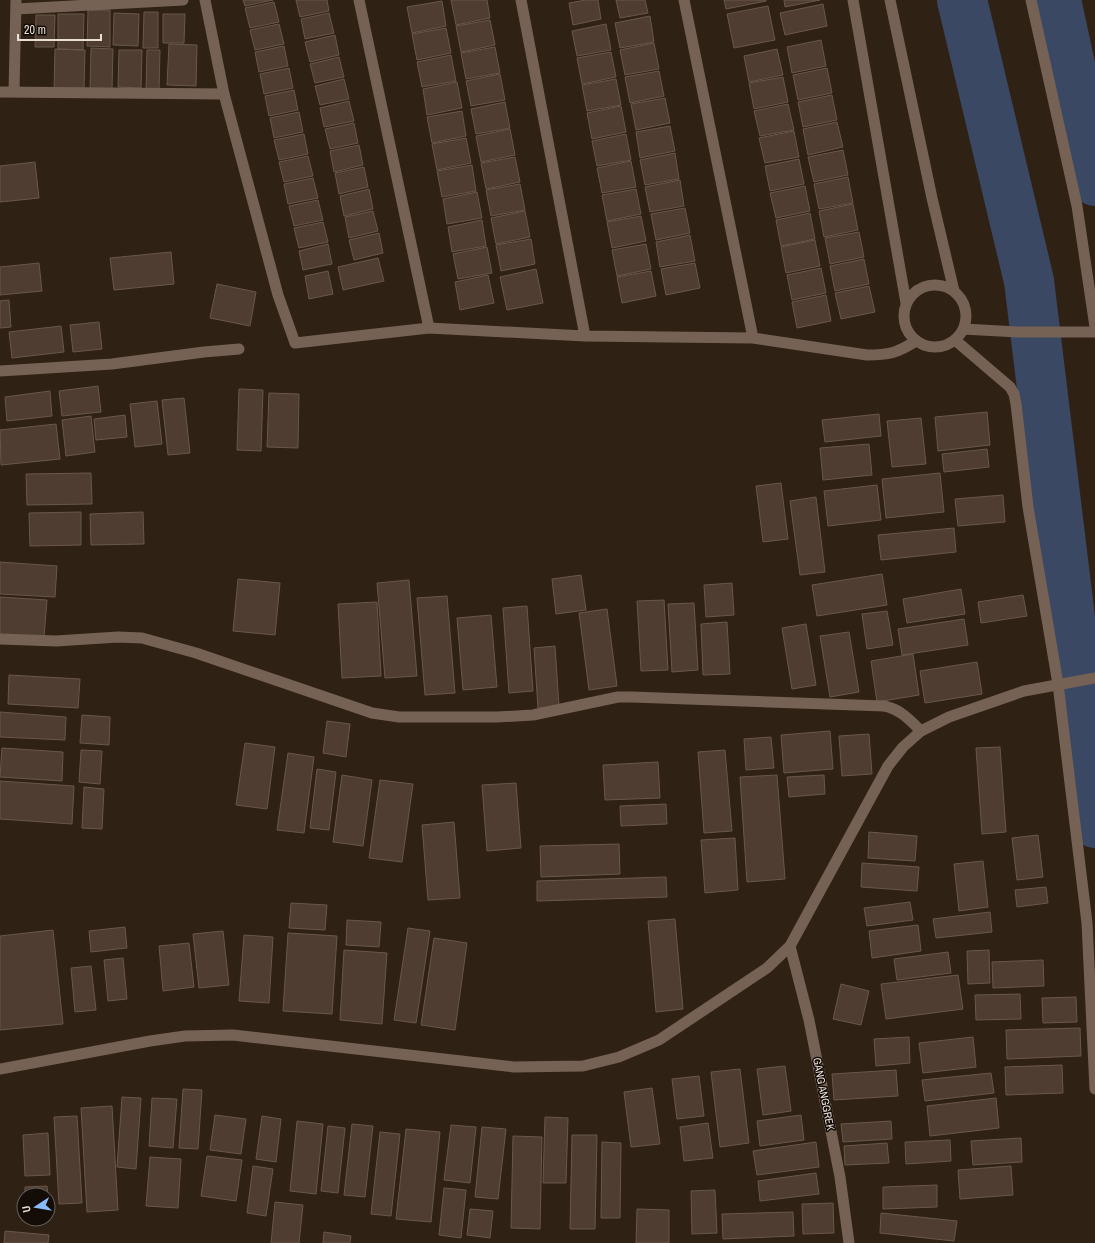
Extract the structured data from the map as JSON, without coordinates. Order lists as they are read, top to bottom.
{
  "streets": {
    "street": ["GANG ANGGREK"]
  },
  "scale_bar": "20 m",
  "north": "left"
}
